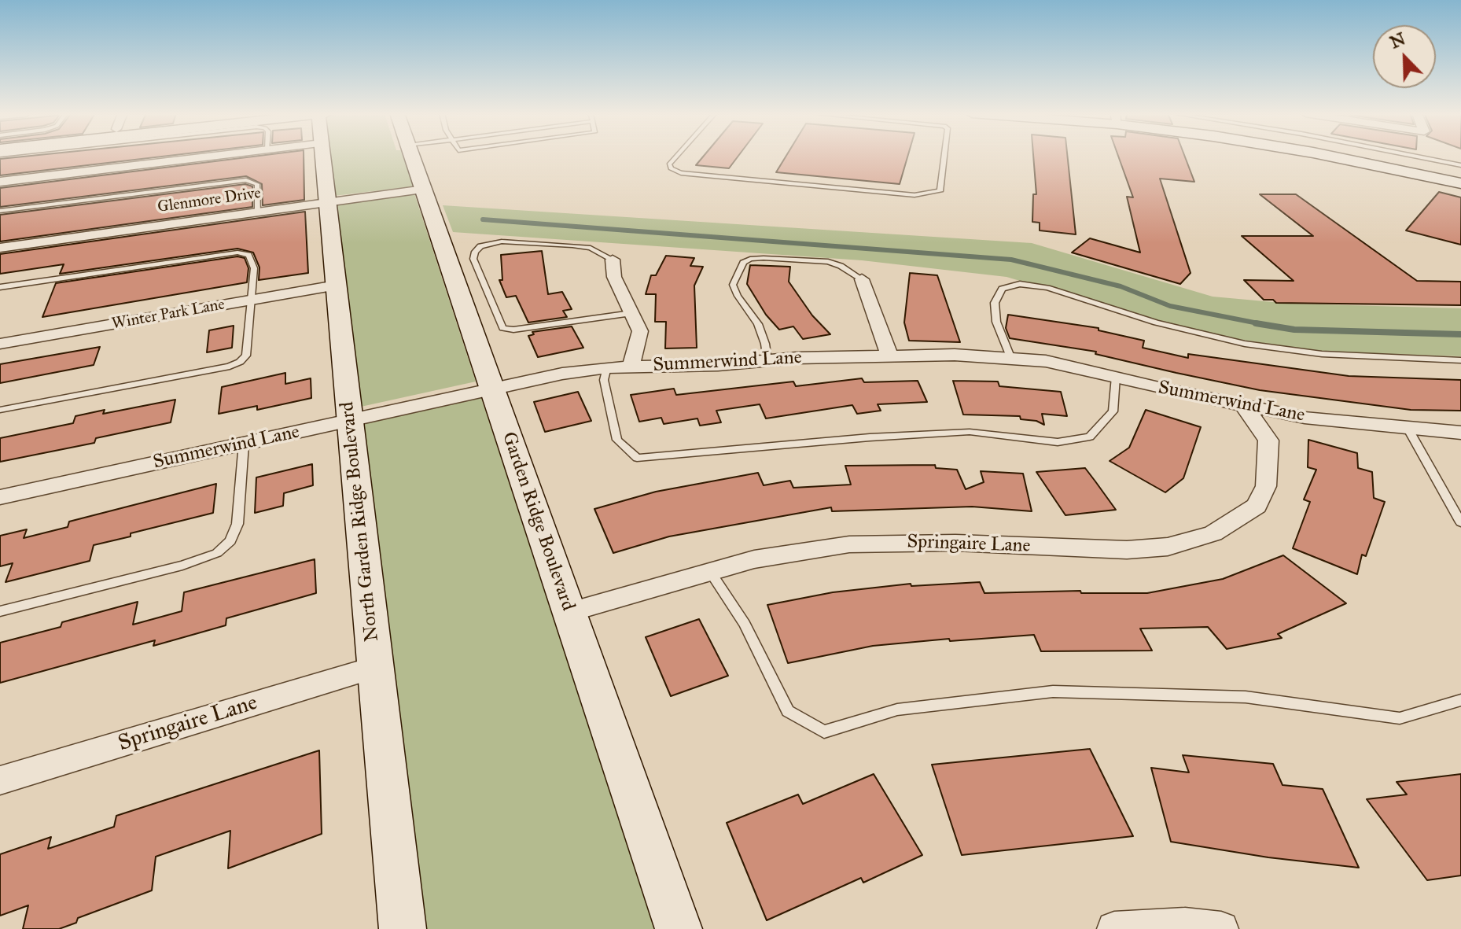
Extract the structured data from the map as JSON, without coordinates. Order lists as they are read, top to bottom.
{
  "streets": {
    "main road": ["North Garden Ridge Boulevard", "Garden Ridge Boulevard"],
    "street": [
      "Glenmore Drive",
      "Winter Park Lane",
      "Summerwind Lane",
      "Springaire Lane"
    ]
  },
  "crossings": [
    ["Glenmore Drive", "North Garden Ridge Boulevard"],
    ["Glenmore Drive", "Garden Ridge Boulevard"],
    ["Winter Park Lane", "North Garden Ridge Boulevard"],
    ["Summerwind Lane", "North Garden Ridge Boulevard"],
    ["Summerwind Lane", "Garden Ridge Boulevard"],
    ["Summerwind Lane", "Springaire Lane"],
    ["North Garden Ridge Boulevard", "Springaire Lane"],
    ["Garden Ridge Boulevard", "Springaire Lane"]
  ],
  "north": "top left"
}
